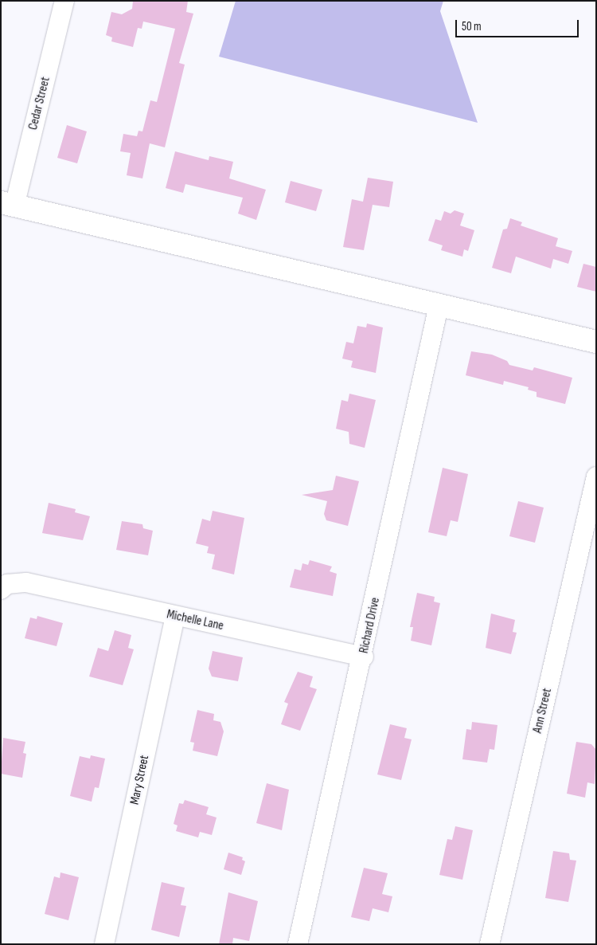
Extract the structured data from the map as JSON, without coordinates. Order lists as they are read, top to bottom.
{
  "streets": {
    "street": [
      "Cedar Street",
      "Michelle Lane",
      "Richard Drive",
      "Ann Street",
      "Mary Street"
    ]
  },
  "crossings": [
    ["Michelle Lane", "Richard Drive"],
    ["Michelle Lane", "Mary Street"]
  ],
  "scale_bar": "50 m"
}
